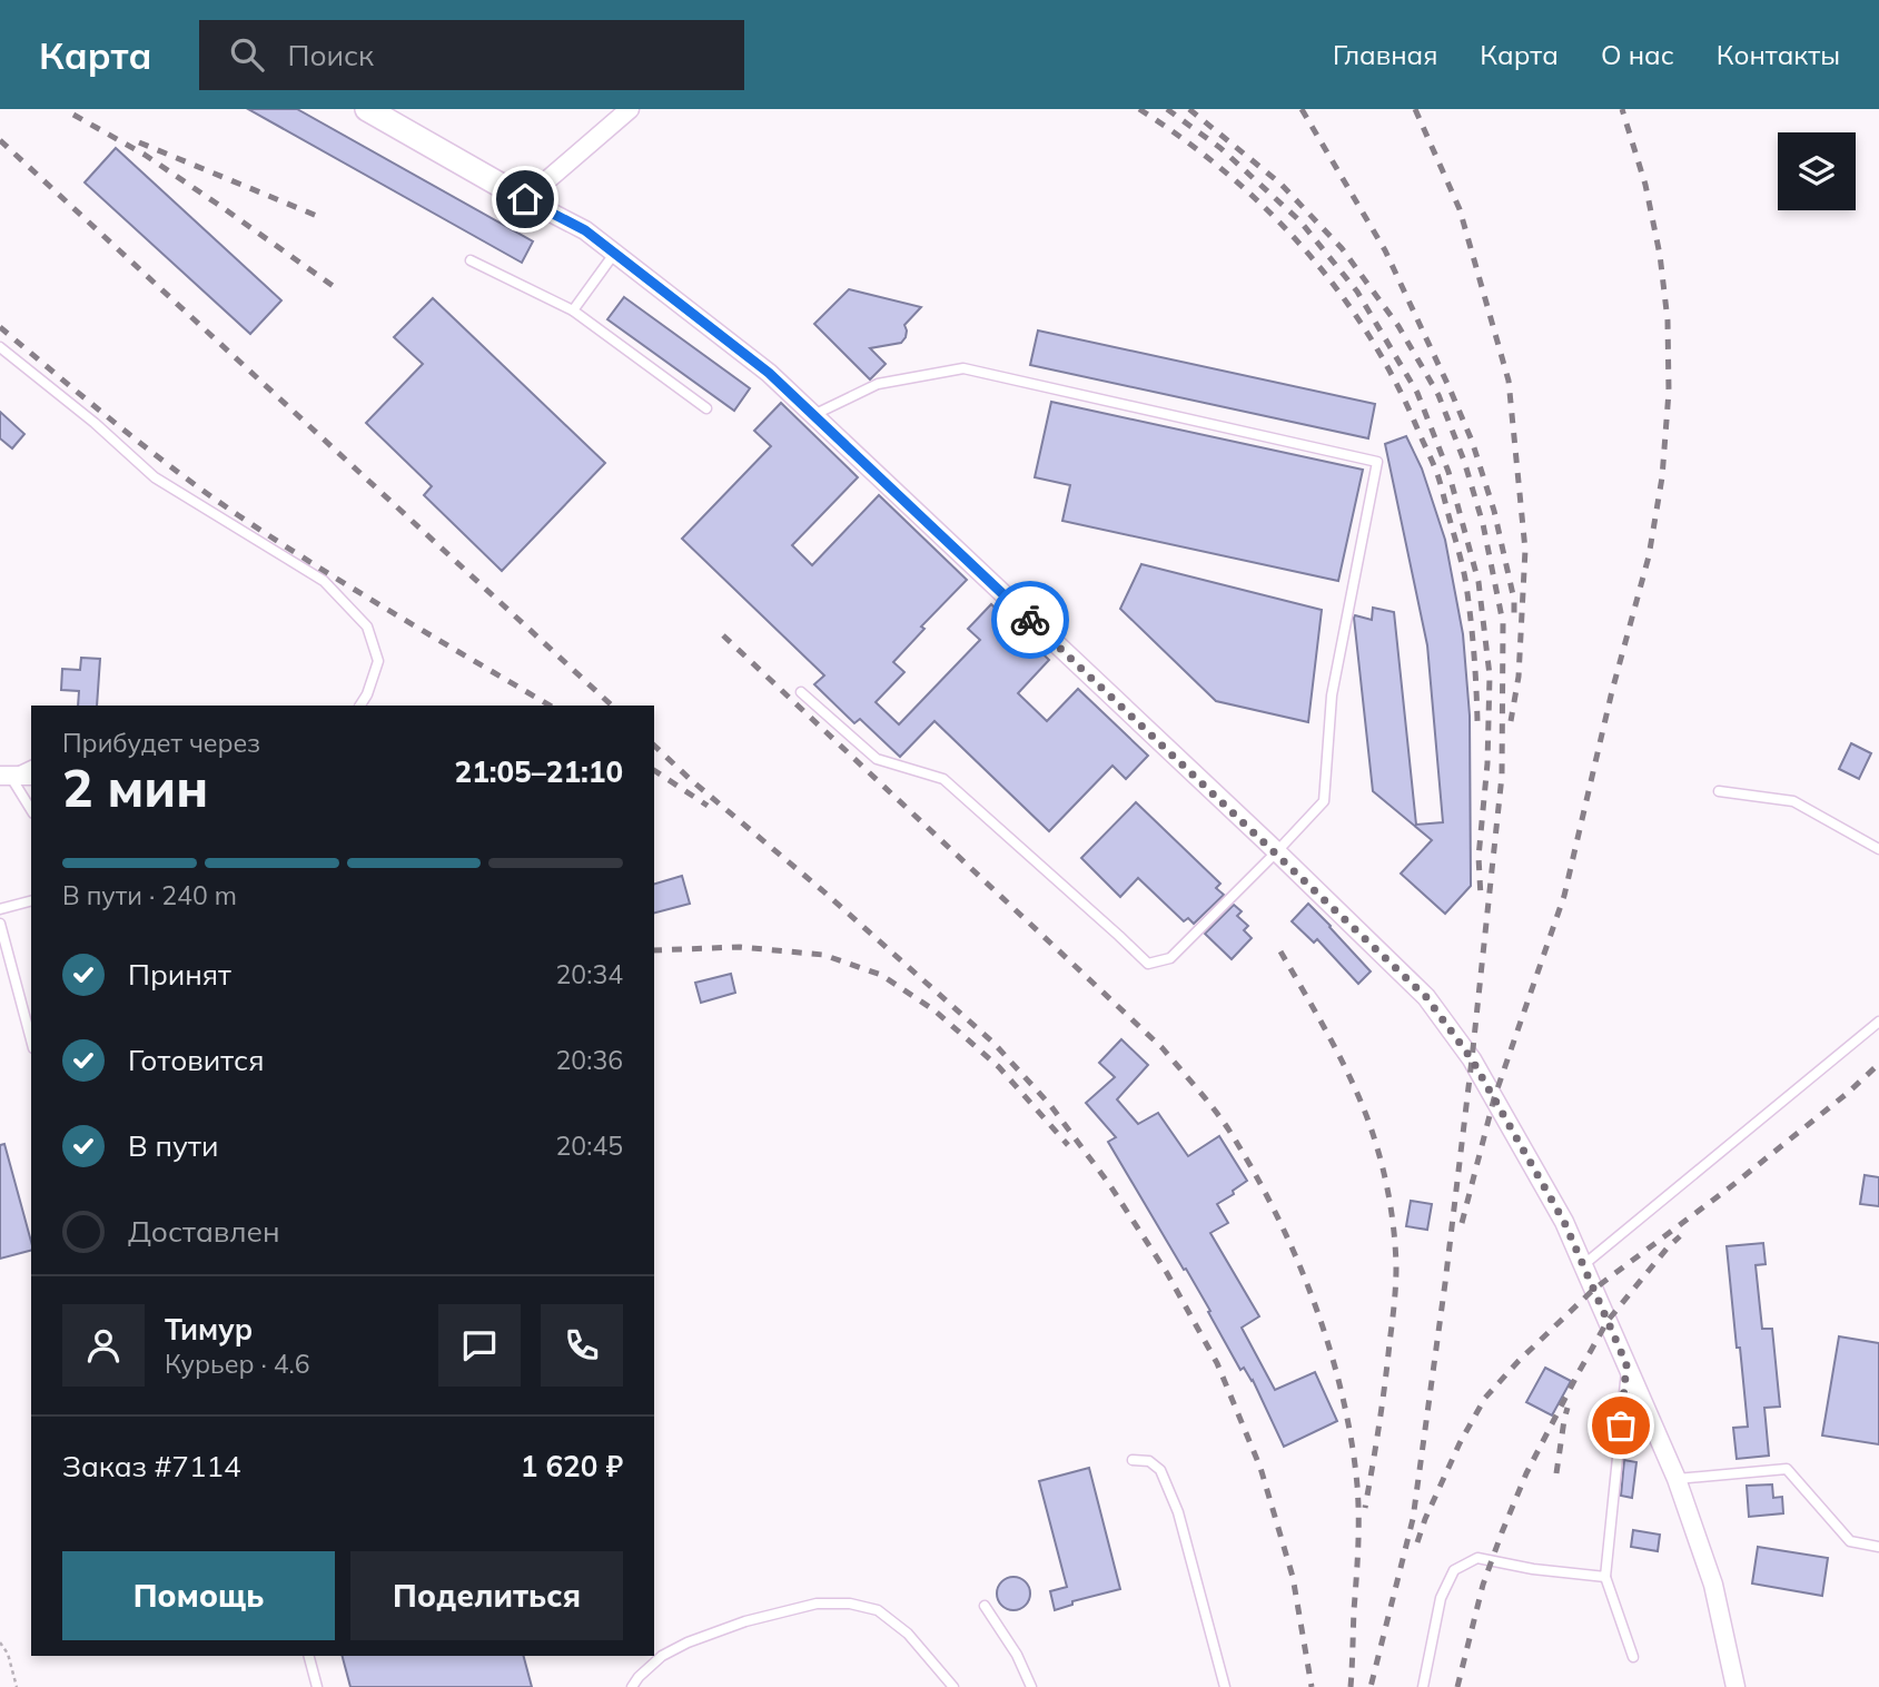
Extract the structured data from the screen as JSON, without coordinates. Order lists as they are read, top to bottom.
{
  "page": {
    "header": "Карта",
    "search": "Поиск",
    "nav": [
      "Главная",
      "Карта",
      "О нас",
      "Контакты"
    ],
    "heading": ["2 мин", "Прибудет через", "21:05–21:10"],
    "panel": [
      "Тимур",
      "Курьер · 4.6",
      "Заказ #7114",
      "1 620 ₽"
    ],
    "bar": "В пути · 240 m",
    "list": [
      ["Принят", "20:34"],
      ["Готовится", "20:36"],
      ["В пути", "20:45"],
      "Доставлен"
    ],
    "buttons": ["Помощь", "Поделиться"]
  }
}
